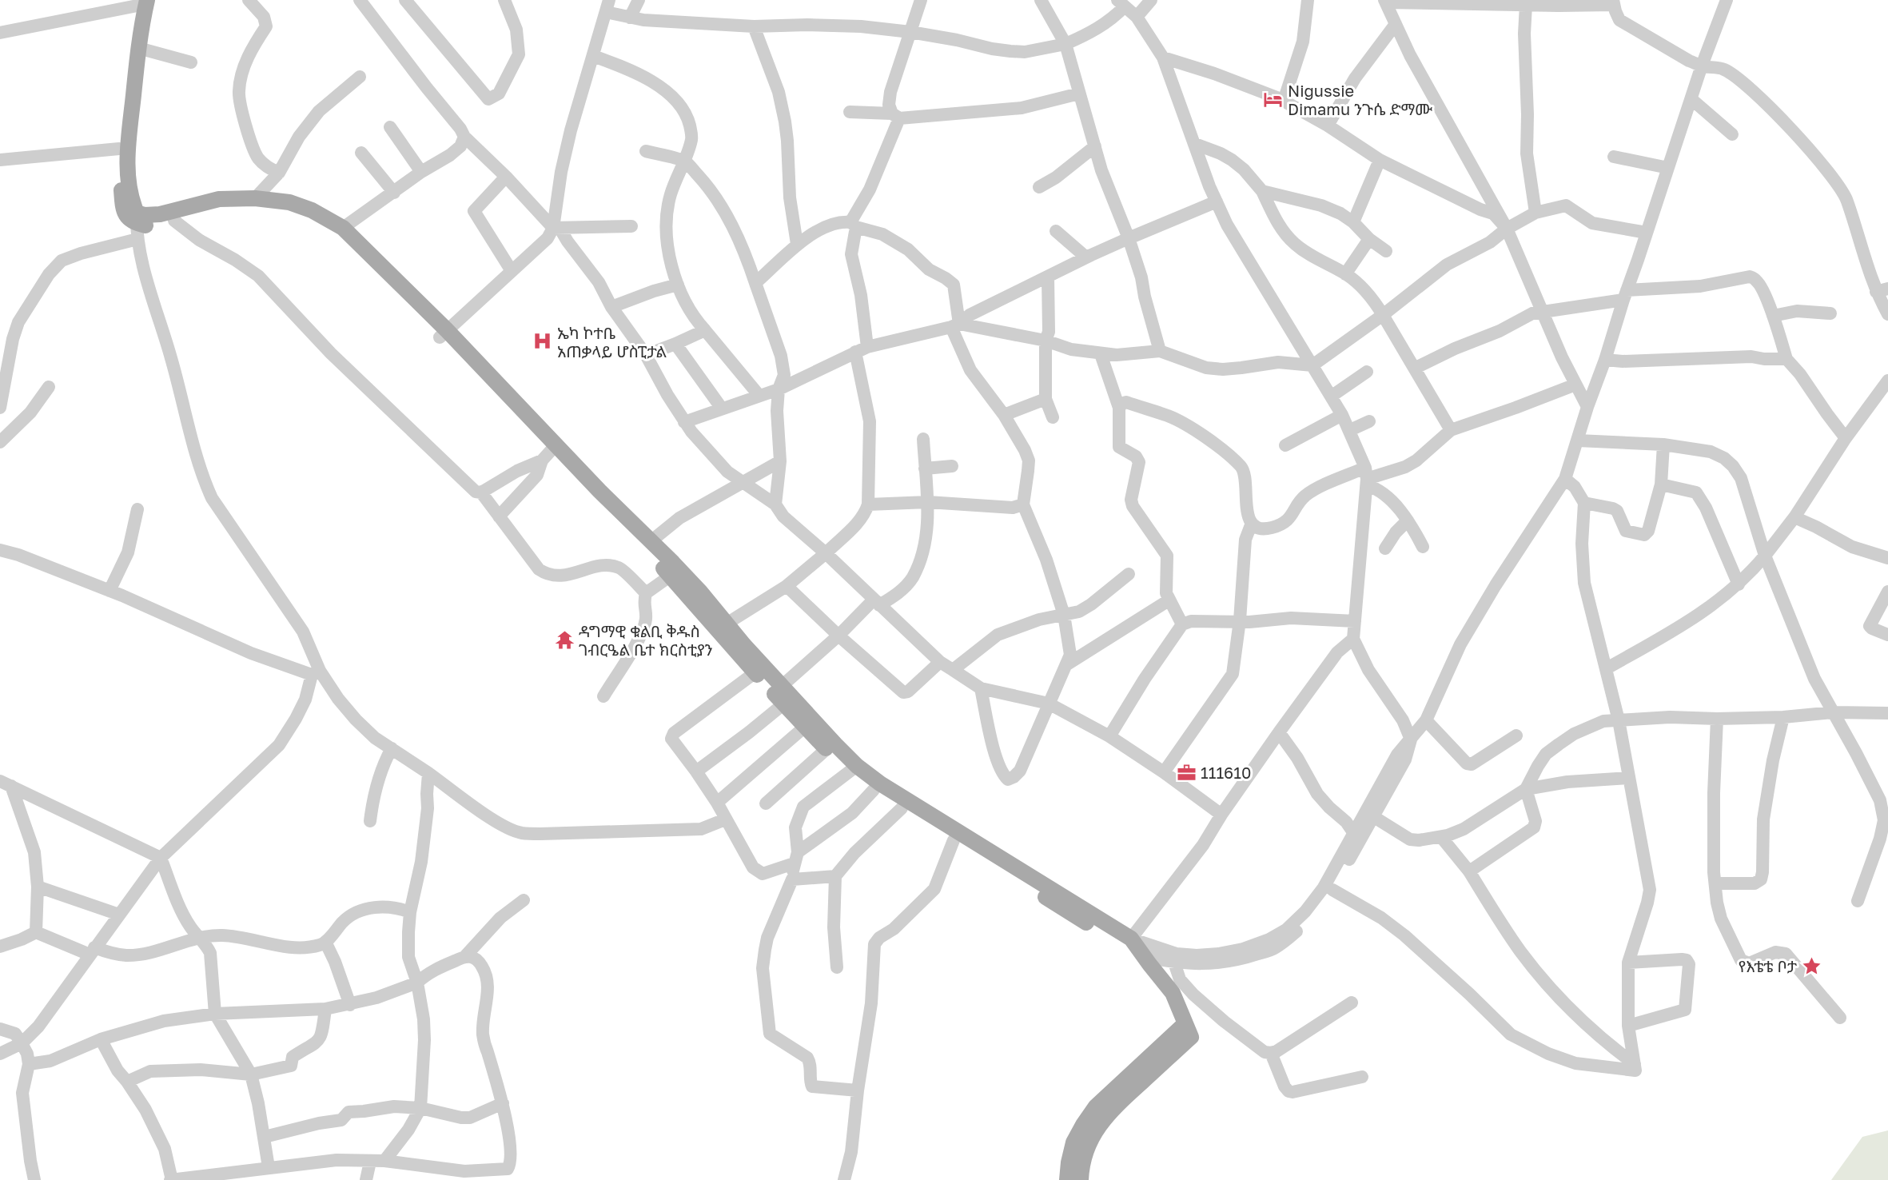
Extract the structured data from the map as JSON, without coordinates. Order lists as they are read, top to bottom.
{
  "places": {
    "hotel": ["Nigussie Dimamu ንጉሴ ድማሙ"],
    "hospital": ["ኤካ ኮተቤ አጠቃላይ ሆስፒታል"],
    "temple": ["ዳግማዊ ቁልቢ ቅዱስ ገብርዔል ቤተ ክርስቲያን"],
    "office": ["111610"],
    "place": ["የእቴቴ ቦታ"]
  }
}
